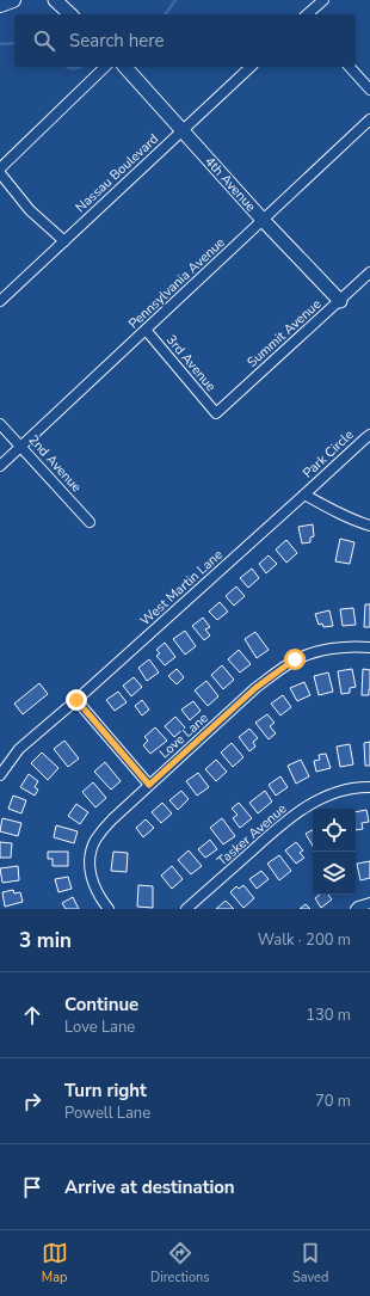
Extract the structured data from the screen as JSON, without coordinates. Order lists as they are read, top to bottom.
{
  "streets": {
    "street": [
      "Nassau Boulevard",
      "4th Avenue",
      "Pennsylvania Avenue",
      "Summit Avenue",
      "3rd Avenue",
      "Park Circle",
      "2nd Avenue",
      "West Martin Lane",
      "Love Lane",
      "Tasker Avenue"
    ]
  },
  "crossings": [
    ["Nassau Boulevard", "4th Avenue"],
    ["4th Avenue", "Pennsylvania Avenue"],
    ["4th Avenue", "Summit Avenue"],
    ["Pennsylvania Avenue", "3rd Avenue"],
    ["Pennsylvania Avenue", "2nd Avenue"],
    ["Summit Avenue", "3rd Avenue"],
    ["Park Circle", "West Martin Lane"]
  ],
  "page": {
    "search": "Search here",
    "heading": ["3 min", "Walk · 200 m"],
    "list": [
      ["Continue", "Love Lane", "130 m"],
      ["Turn right", "Powell Lane", "70 m"],
      "Arrive at destination"
    ],
    "nav": ["Map", "Directions", "Saved"]
  }
}
